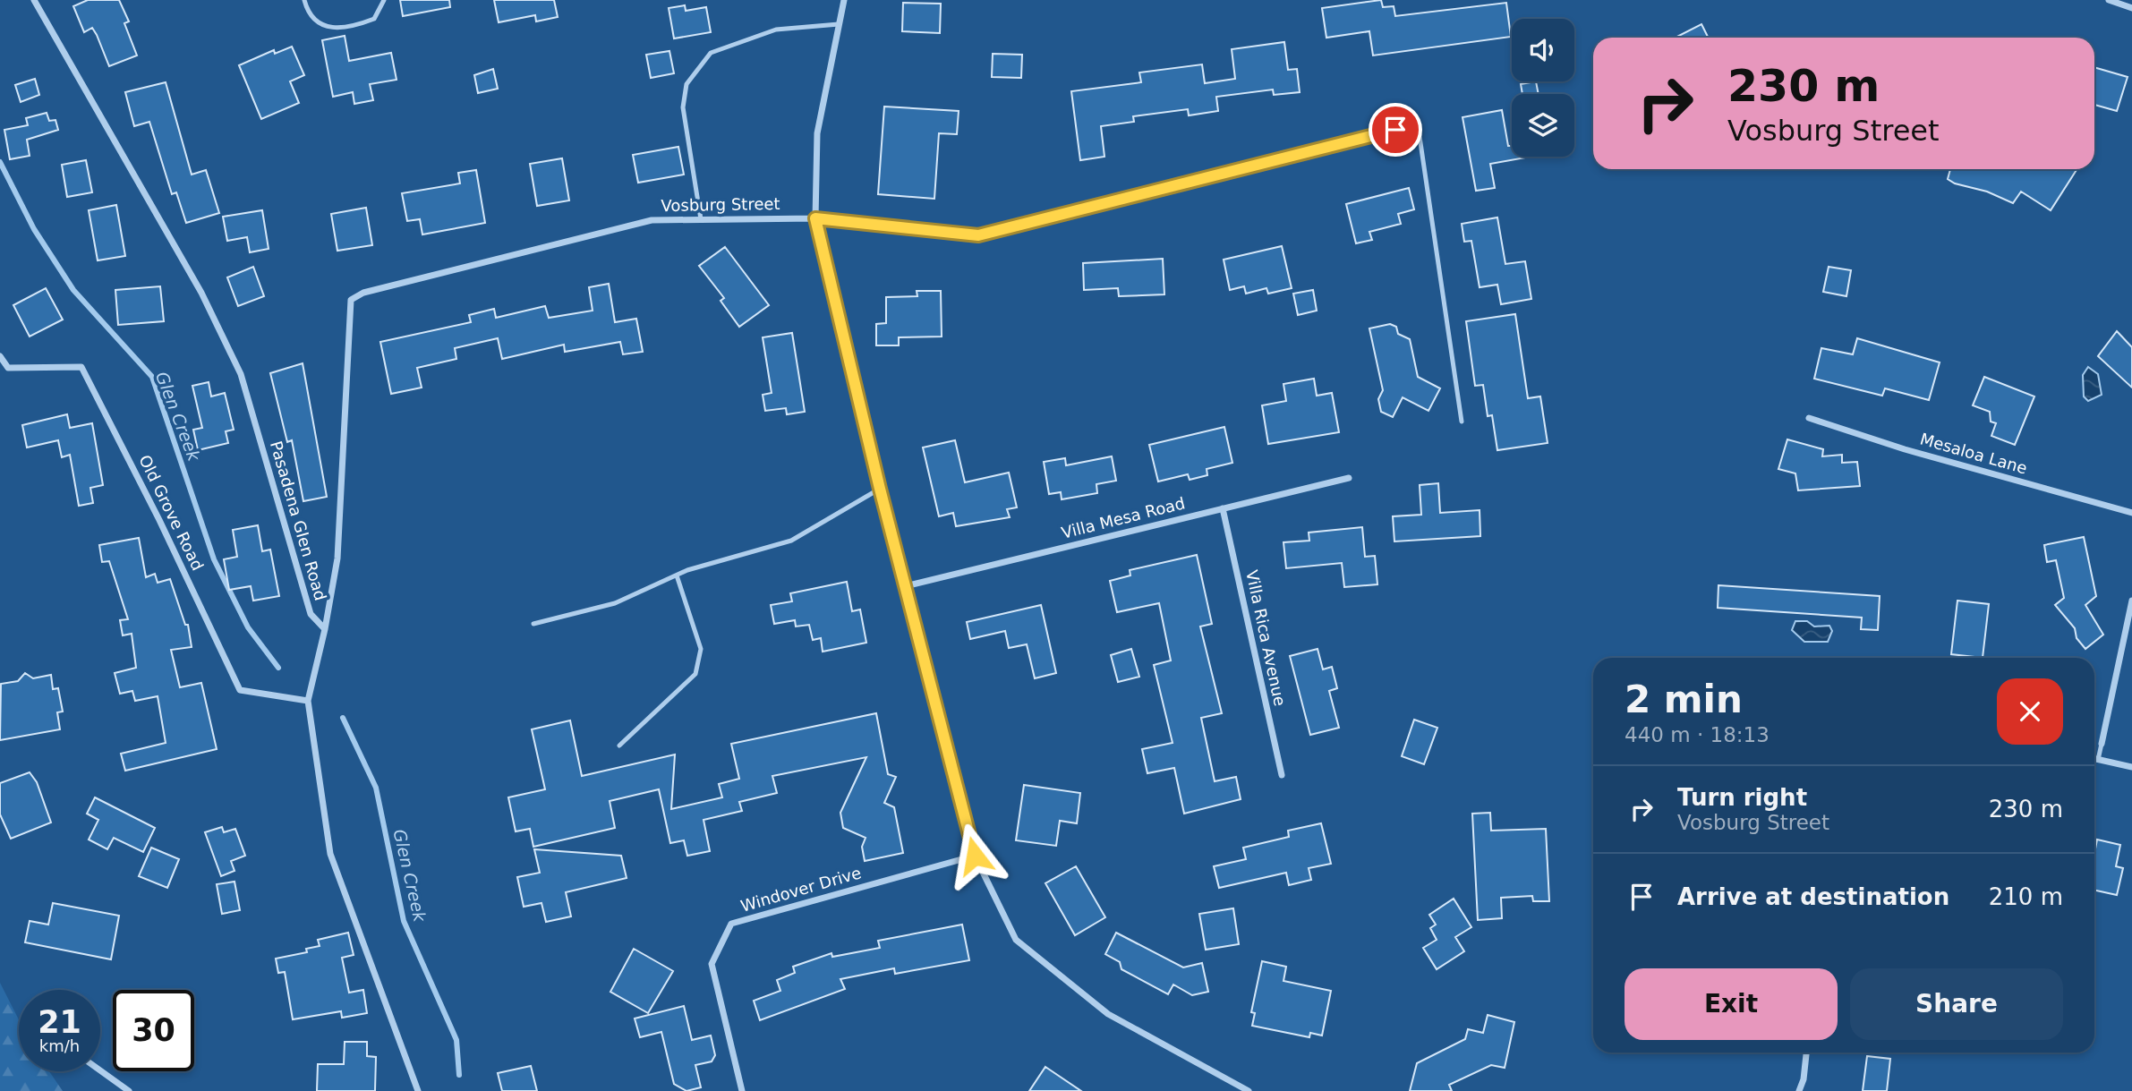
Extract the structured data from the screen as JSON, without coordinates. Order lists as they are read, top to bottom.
{
  "streets": {
    "street": [
      "Vosburg Street",
      "Mesaloa Lane",
      "Old Grove Road",
      "Villa Mesa Road",
      "Pasadena Glen Road",
      "Villa Rica Avenue",
      "Windover Drive"
    ]
  },
  "crossings": [
    ["Vosburg Street", "Pasadena Glen Road"],
    ["Villa Mesa Road", "Villa Rica Avenue"]
  ],
  "water": ["Glen Creek"],
  "page": {
    "turn": ["230 m", "Vosburg Street"],
    "heading": ["2 min", "440 m · 18:13"],
    "list": [
      {
        "name": "Turn right",
        "note": "Vosburg Street",
        "value": "230 m"
      },
      {
        "name": "Arrive at destination",
        "value": "210 m"
      }
    ],
    "buttons": ["Exit", "Share"],
    "speed": "21 km/h",
    "limit": "30"
  }
}
